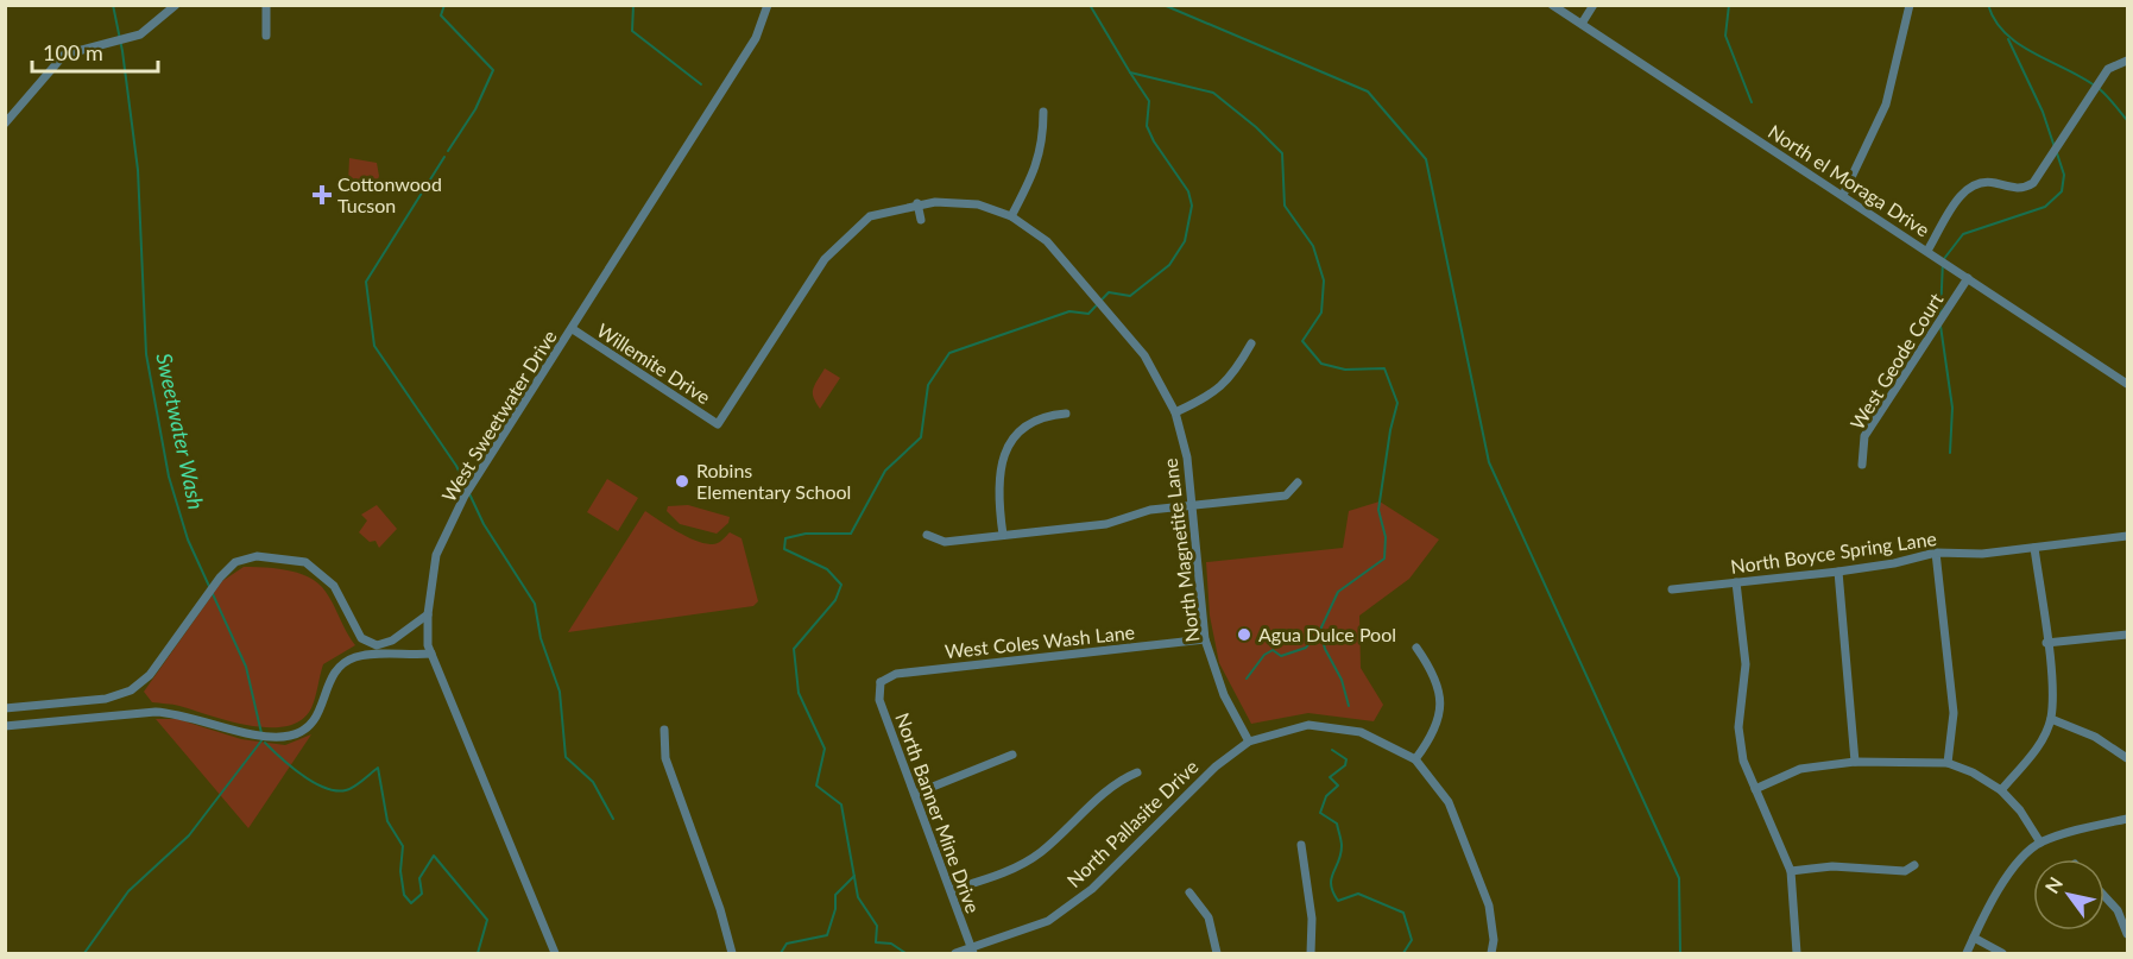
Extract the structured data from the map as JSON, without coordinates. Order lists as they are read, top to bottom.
{
  "streets": {
    "street": [
      "North el Moraga Drive",
      "West Geode Court",
      "Willemite Drive",
      "West Sweetwater Drive",
      "North Magnetite Lane",
      "North Boyce Spring Lane",
      "West Coles Wash Lane",
      "North Banner Mine Drive",
      "North Pallasite Drive"
    ]
  },
  "crossings": [
    ["North el Moraga Drive", "West Geode Court"],
    ["Willemite Drive", "West Sweetwater Drive"],
    ["Willemite Drive", "North Magnetite Lane"],
    ["North Magnetite Lane", "West Coles Wash Lane"],
    ["North Magnetite Lane", "North Pallasite Drive"],
    ["West Coles Wash Lane", "North Banner Mine Drive"],
    ["North Banner Mine Drive", "North Pallasite Drive"]
  ],
  "water": ["Sweetwater Wash"],
  "places": {
    "health": ["Cottonwood Tucson"],
    "other": ["Robins Elementary School", "Agua Dulce Pool"]
  },
  "scale_bar": "100 m",
  "north": "top left"
}
